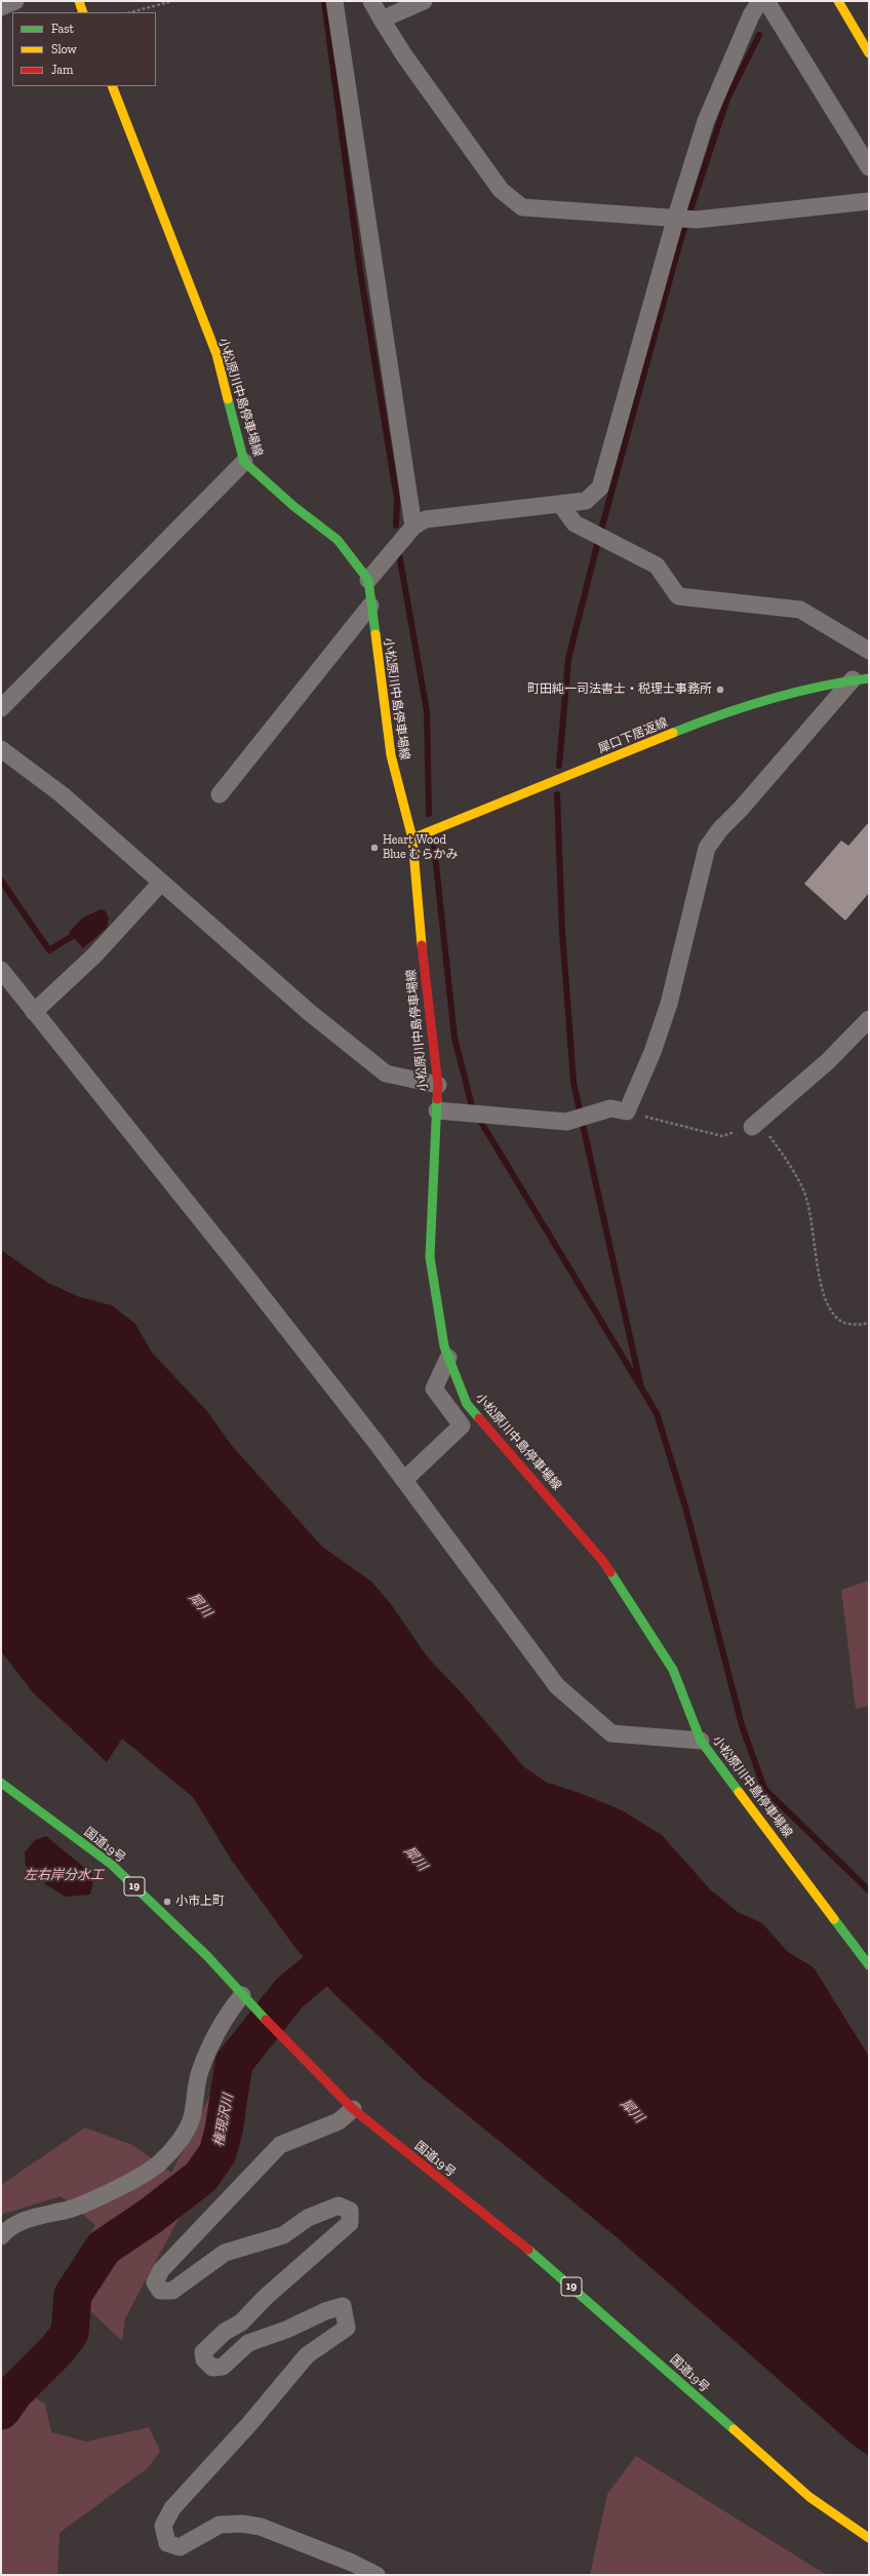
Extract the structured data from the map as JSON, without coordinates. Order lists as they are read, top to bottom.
{
  "streets": {
    "main road": [
      "小松原川中島停車場線",
      "犀口下居返線",
      "国道19号",
      "19"
    ]
  },
  "crossings": [
    ["小松原川中島停車場線", "犀口下居返線"]
  ],
  "water": ["犀川", "左右岸分水工", "権現沢川"],
  "places": ["町田純一司法書士・税理士事務所", "Heart Wood Blue むらかみ", "小市上町"],
  "legend": ["Fast", "Slow", "Jam"]
}
